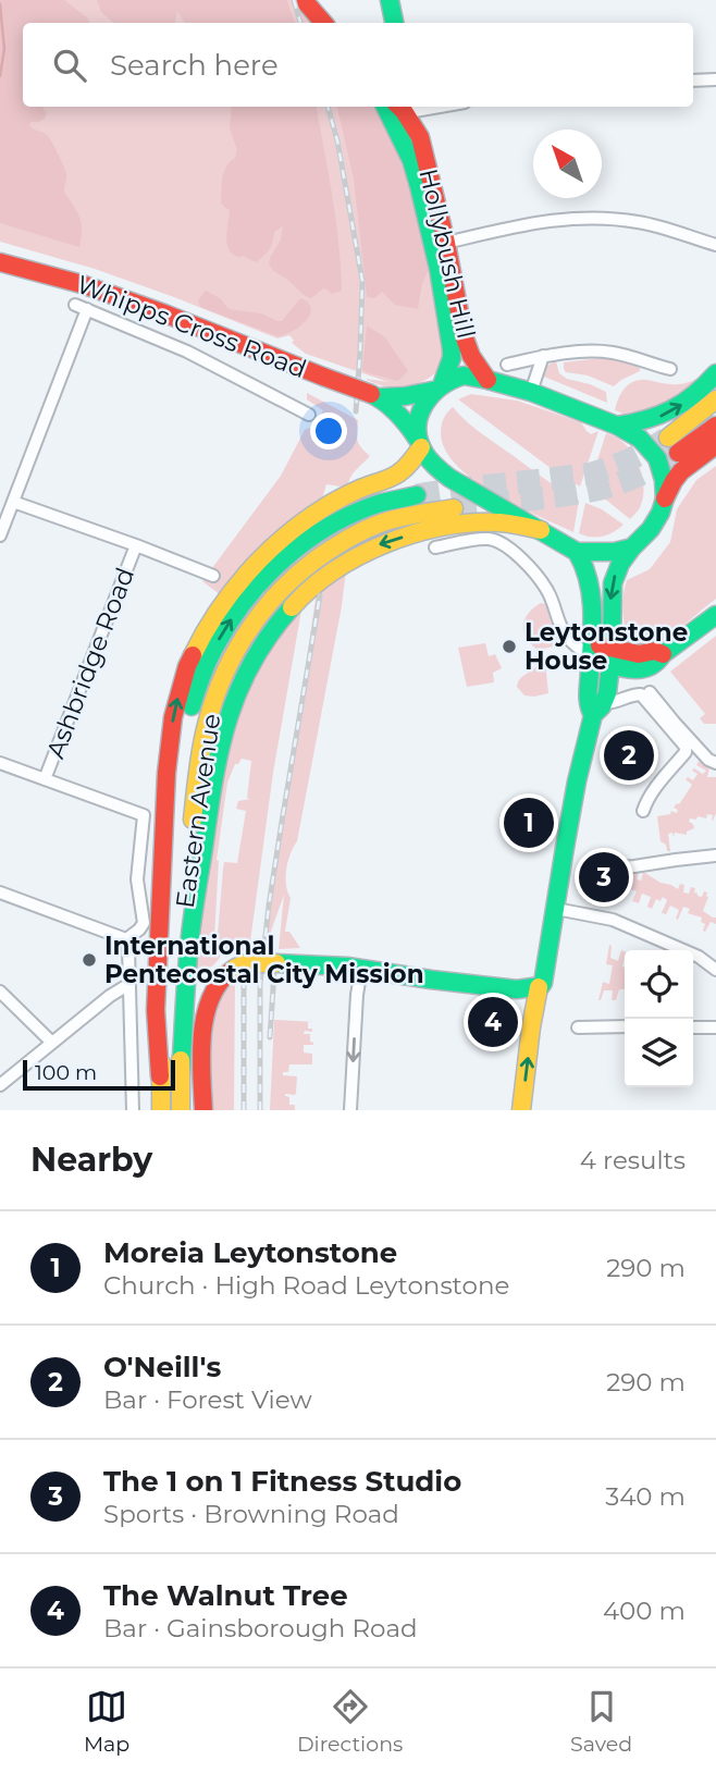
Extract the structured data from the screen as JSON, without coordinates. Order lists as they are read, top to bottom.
{
  "streets": {
    "main road": ["Hollybush Hill", "Whipps Cross Road", "Eastern Avenue"],
    "street": ["Ashbridge Road"]
  },
  "crossings": [
    ["Hollybush Hill", "Whipps Cross Road"]
  ],
  "places": ["Leytonstone House", "International Pentecostal City Mission"],
  "scale_bar": "100 m",
  "north": "top left",
  "page": {
    "search": "Search here",
    "pins": [
      "2",
      "1",
      "3",
      "4"
    ],
    "scale": "100 m",
    "heading": ["Nearby", "4 results"],
    "list": [
      {
        "mark": "1",
        "name": "Moreia Leytonstone",
        "note": "Church · High Road Leytonstone",
        "value": "290 m"
      },
      {
        "mark": "2",
        "name": "O'Neill's",
        "note": "Bar · Forest View",
        "value": "290 m"
      },
      {
        "mark": "3",
        "name": "The 1 on 1 Fitness Studio",
        "note": "Sports · Browning Road",
        "value": "340 m"
      },
      {
        "mark": "4",
        "name": "The Walnut Tree",
        "note": "Bar · Gainsborough Road",
        "value": "400 m"
      }
    ],
    "nav": ["Map", "Directions", "Saved"]
  }
}
